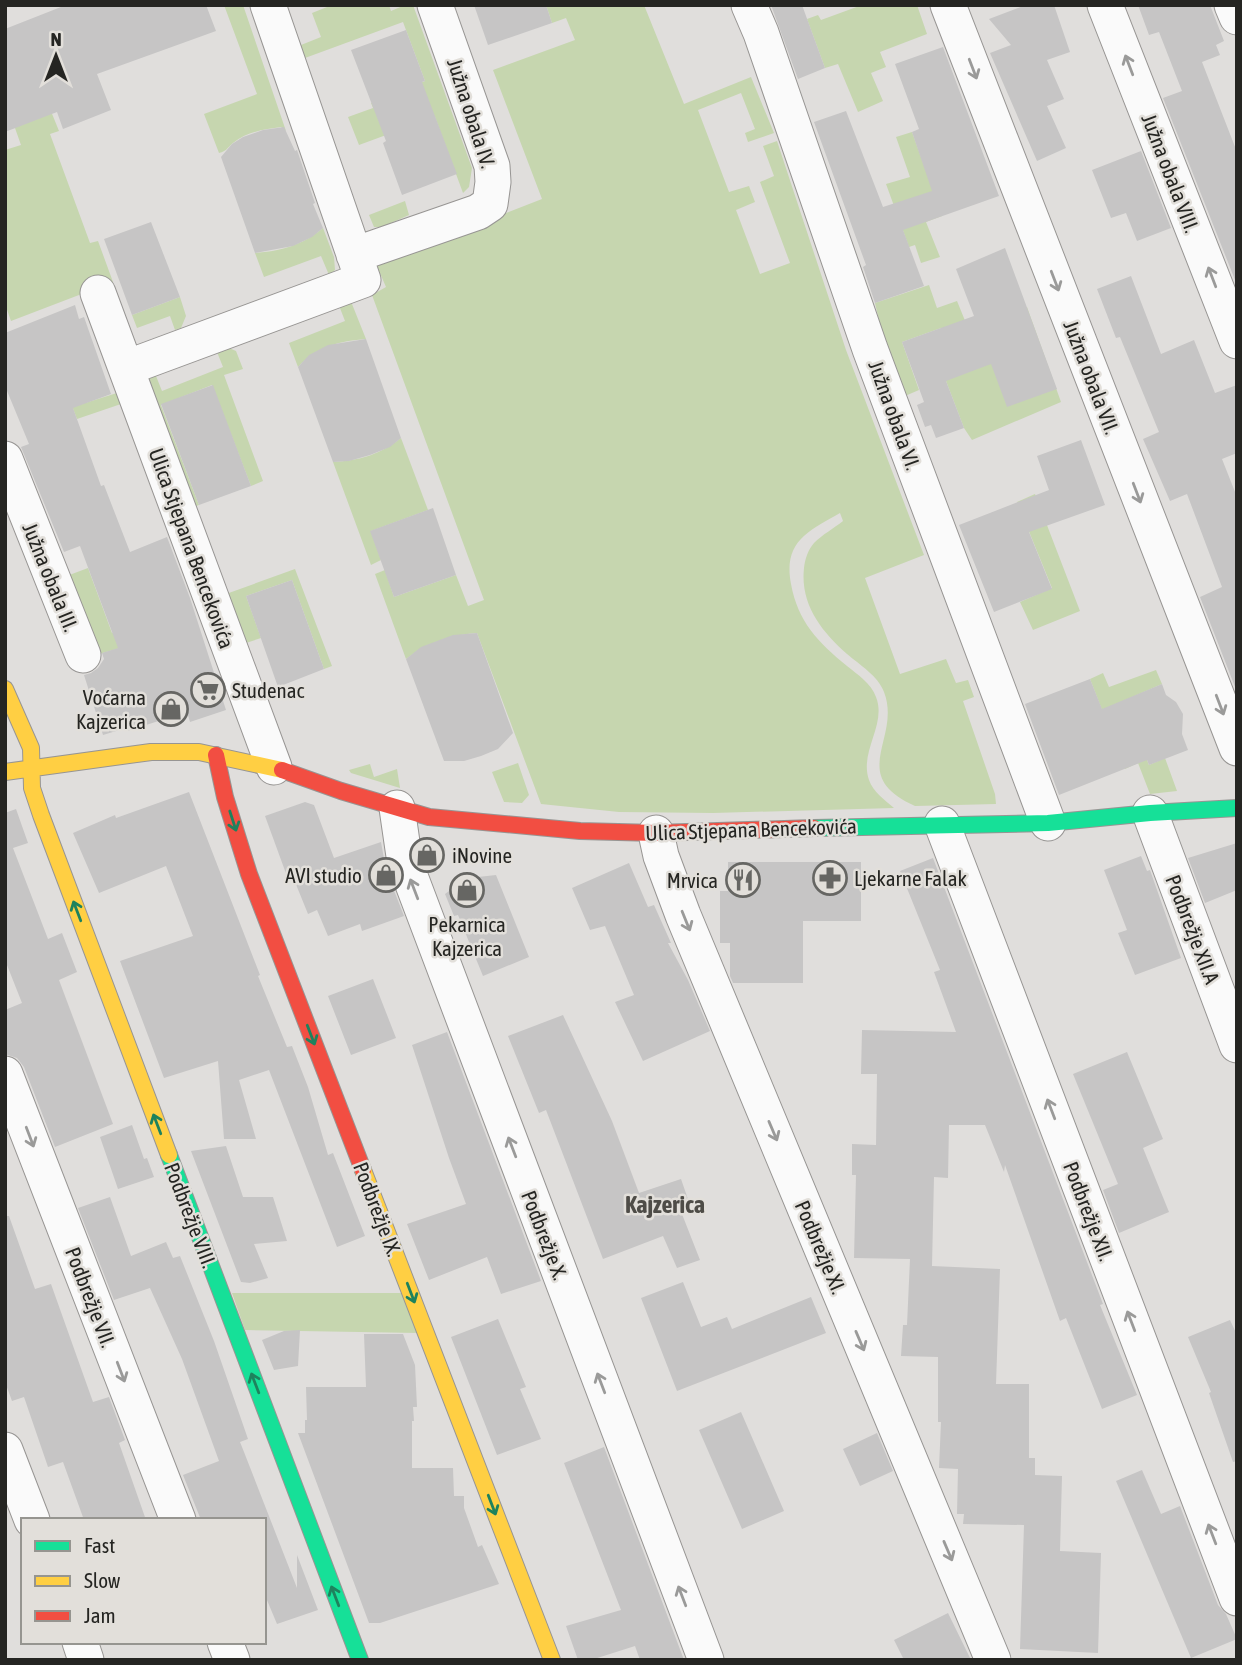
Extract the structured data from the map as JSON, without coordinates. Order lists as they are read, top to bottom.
{
  "streets": {
    "street": [
      "Južna obala IV.",
      "Južna obala VIII.",
      "Južna obala VII.",
      "Južna obala VI.",
      "Ulica Stjepana Bencekovića",
      "Južna obala III.",
      "Podbrežje XII.A",
      "Podbrežje IX.",
      "Podbrežje XII.",
      "Podbrežje VIII.",
      "Podbrežje X.",
      "Podbrežje XI.",
      "Podbrežje VII."
    ]
  },
  "crossings": [
    ["Južna obala VI.", "Ulica Stjepana Bencekovića"],
    ["Ulica Stjepana Bencekovića", "Podbrežje XII.A"],
    ["Ulica Stjepana Bencekovića", "Podbrežje IX."],
    ["Ulica Stjepana Bencekovića", "Podbrežje XII."],
    ["Ulica Stjepana Bencekovića", "Podbrežje VIII."],
    ["Ulica Stjepana Bencekovića", "Podbrežje X."],
    ["Ulica Stjepana Bencekovića", "Podbrežje XI."]
  ],
  "one_way": [
    "Južna obala VIII.",
    "Južna obala VII.",
    "Podbrežje IX.",
    "Podbrežje XII.",
    "Podbrežje VIII.",
    "Podbrežje X.",
    "Podbrežje XI.",
    "Podbrežje VII."
  ],
  "districts": ["Kajzerica"],
  "places": {
    "supermarket": ["Studenac"],
    "shop": [
      "Voćarna Kajzerica",
      "iNovine",
      "AVI studio",
      "Pekarnica Kajzerica"
    ],
    "pharmacy": ["Ljekarne Falak"],
    "restaurant": ["Mrvica"]
  },
  "legend": ["Fast", "Slow", "Jam"],
  "north": "top"
}
